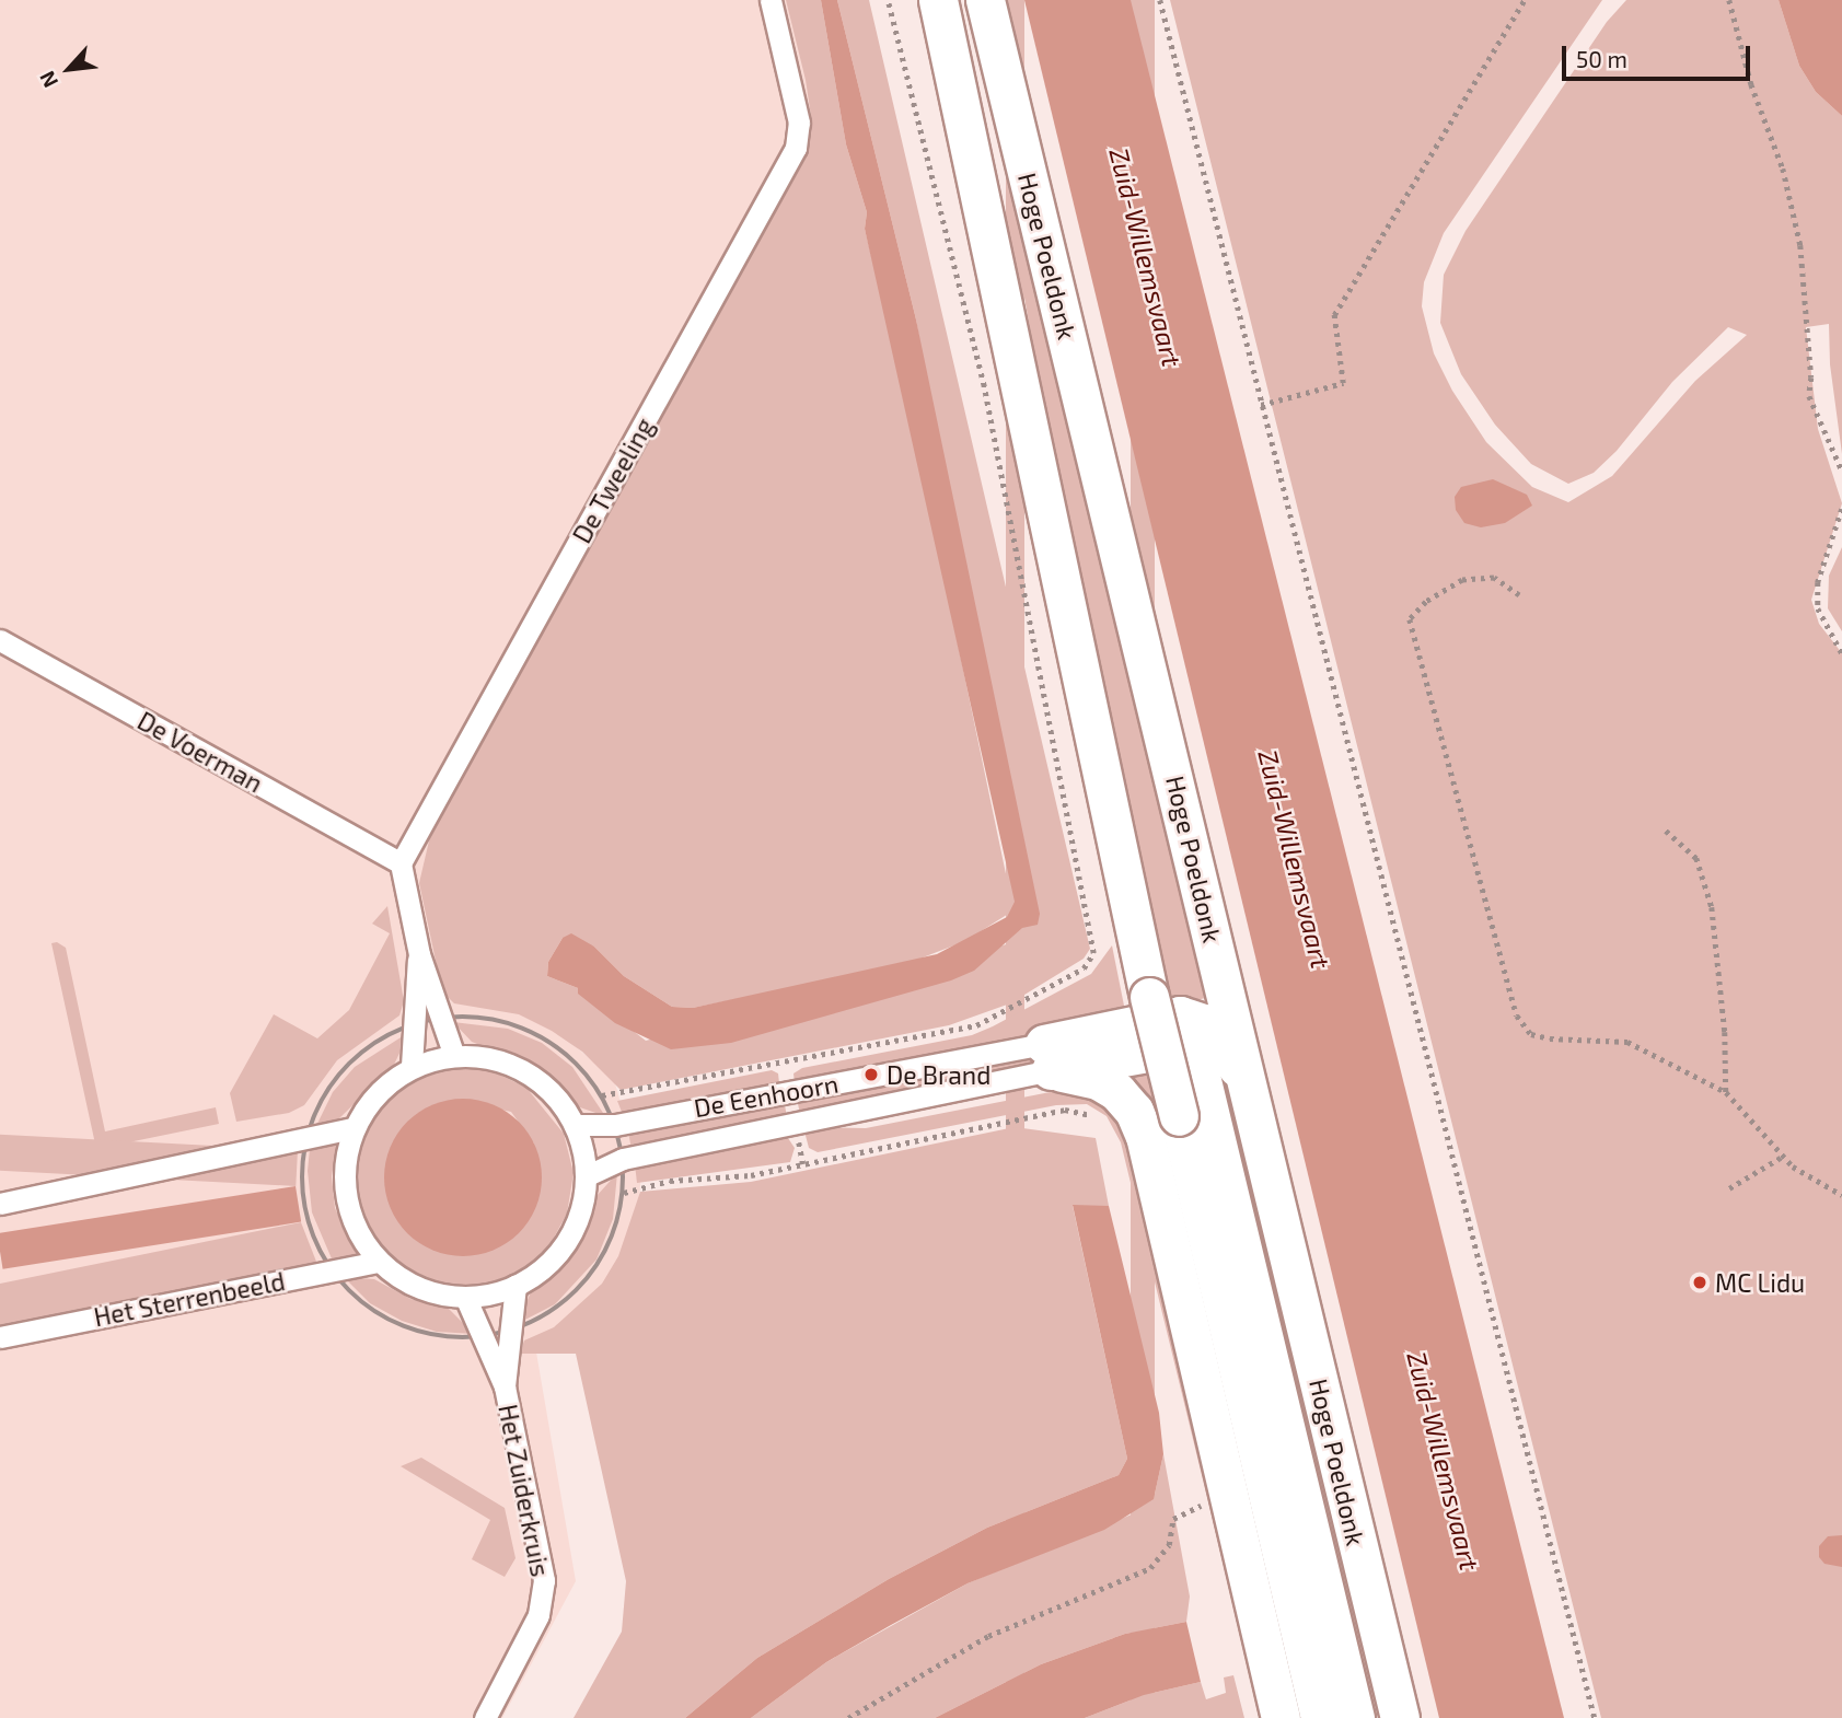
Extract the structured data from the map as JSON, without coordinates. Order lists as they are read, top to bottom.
{
  "streets": {
    "highway": ["Hoge Poeldonk"],
    "street": [
      "De Tweeling",
      "De Voerman",
      "De Eenhoorn",
      "Het Sterrenbeeld",
      "Het Zuiderkruis"
    ]
  },
  "crossings": [
    ["De Tweeling", "De Voerman"],
    ["De Eenhoorn", "Het Sterrenbeeld"],
    ["De Eenhoorn", "Het Zuiderkruis"],
    ["Het Sterrenbeeld", "Het Zuiderkruis"]
  ],
  "water": ["Zuid-Willemsvaart"],
  "places": ["De Brand", "MC Lidu"],
  "scale_bar": "50 m",
  "north": "bottom left"
}
